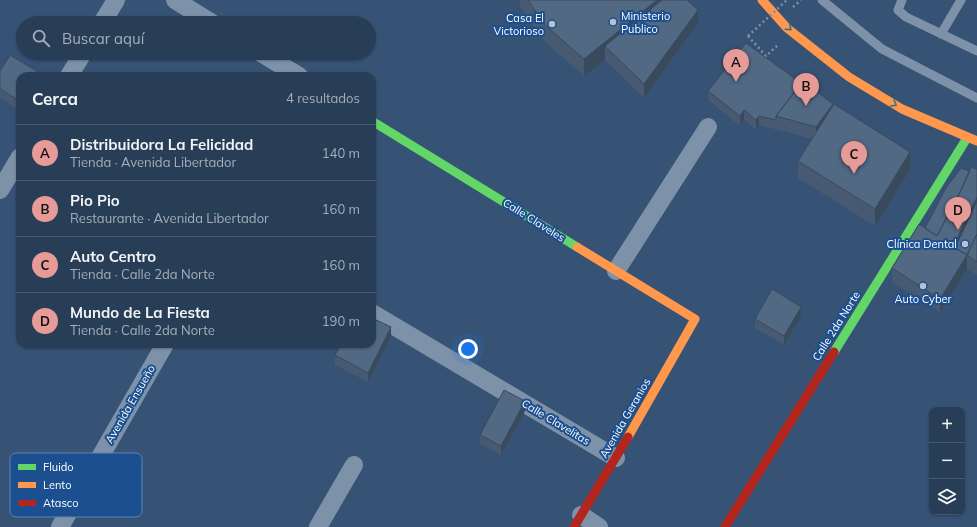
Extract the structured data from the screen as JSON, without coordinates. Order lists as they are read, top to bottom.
{
  "streets": {
    "main road": ["Calle Claveles", "Calle 2da Norte", "Avenida Geranios"],
    "street": ["Avenida Ensueño", "Calle Clavelitas"]
  },
  "crossings": [
    ["Calle Claveles", "Avenida Geranios"],
    ["Avenida Geranios", "Calle Clavelitas"]
  ],
  "places": [
    "Ministerio Publico",
    "Casa El Victorioso",
    "Clínica Dental",
    "Auto Cyber"
  ],
  "legend": ["Fluido", "Lento", "Atasco"],
  "page": {
    "search": "Buscar aquí",
    "pins": [
      "A",
      "B",
      "C",
      "D"
    ],
    "heading": ["Cerca", "4 resultados"],
    "list": [
      {
        "mark": "A",
        "name": "Distribuidora La Felicidad",
        "note": "Tienda · Avenida Libertador",
        "value": "140 m"
      },
      {
        "mark": "B",
        "name": "Pio Pio",
        "note": "Restaurante · Avenida Libertador",
        "value": "160 m"
      },
      {
        "mark": "C",
        "name": "Auto Centro",
        "note": "Tienda · Calle 2da Norte",
        "value": "160 m"
      },
      {
        "mark": "D",
        "name": "Mundo de La Fiesta",
        "note": "Tienda · Calle 2da Norte",
        "value": "190 m"
      }
    ],
    "map_buttons": ["+", "−"]
  }
}
